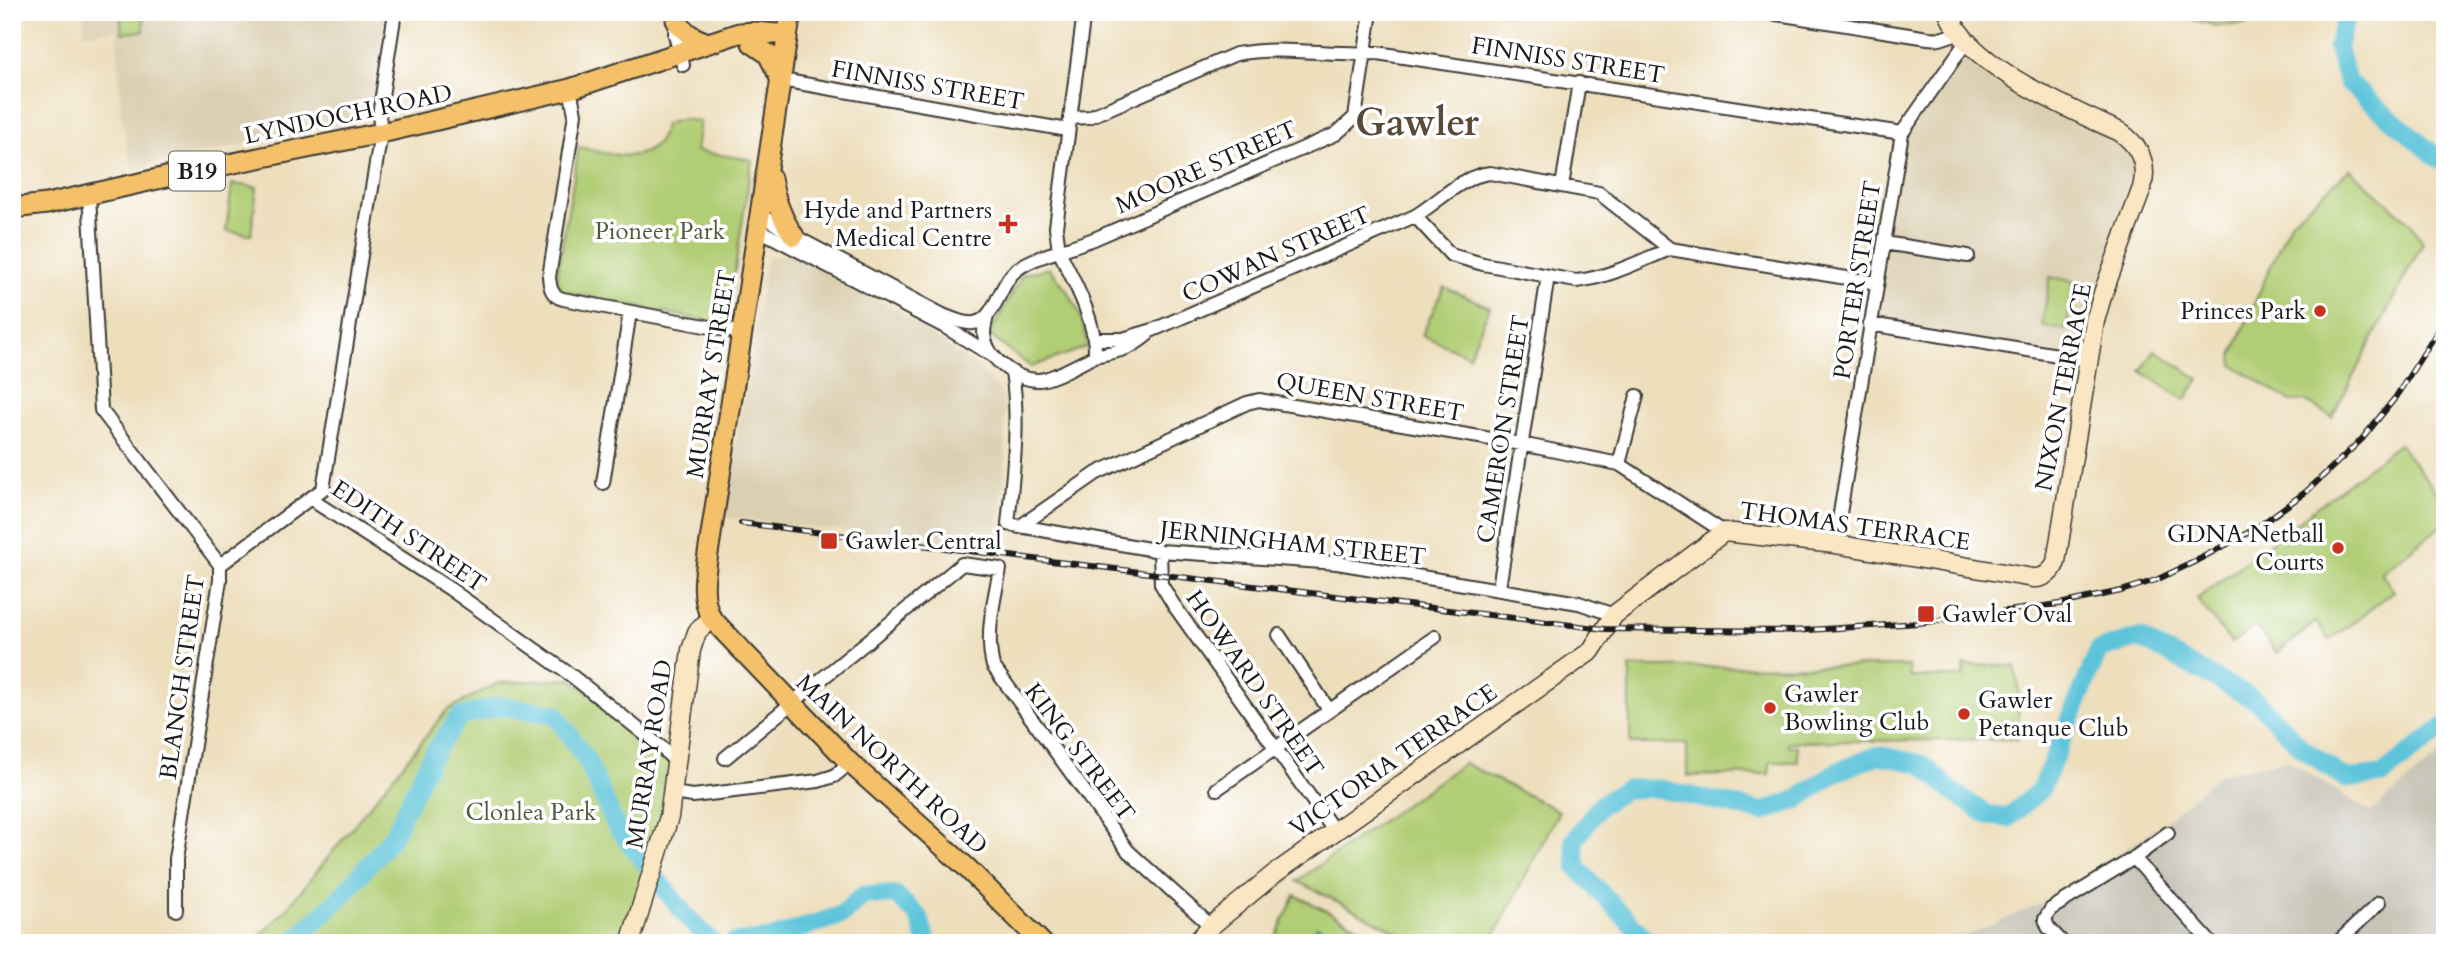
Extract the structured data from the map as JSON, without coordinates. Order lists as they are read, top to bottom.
{
  "streets": {
    "main road": [
      "LYNDOCH ROAD",
      "B19",
      "MURRAY STREET",
      "MAIN NORTH ROAD"
    ],
    "street": [
      "FINNISS STREET",
      "MOORE STREET",
      "COWAN STREET",
      "PORTER STREET",
      "NIXON TERRACE",
      "QUEEN STREET",
      "CAMERON STREET",
      "THOMAS TERRACE",
      "EDITH STREET",
      "JERNINGHAM STREET",
      "BLANCH STREET",
      "HOWARD STREET",
      "KING STREET",
      "MURRAY ROAD",
      "VICTORIA TERRACE"
    ]
  },
  "crossings": [
    ["FINNISS STREET", "MOORE STREET"],
    ["FINNISS STREET", "PORTER STREET"],
    ["FINNISS STREET", "MURRAY STREET"],
    ["LYNDOCH ROAD", "B19"],
    ["LYNDOCH ROAD", "MURRAY STREET"],
    ["LYNDOCH ROAD", "EDITH STREET"],
    ["LYNDOCH ROAD", "BLANCH STREET"],
    ["MOORE STREET", "COWAN STREET"],
    ["PORTER STREET", "NIXON TERRACE"],
    ["PORTER STREET", "THOMAS TERRACE"],
    ["MURRAY STREET", "MURRAY ROAD"],
    ["MURRAY STREET", "MAIN NORTH ROAD"],
    ["NIXON TERRACE", "THOMAS TERRACE"],
    ["QUEEN STREET", "CAMERON STREET"],
    ["QUEEN STREET", "THOMAS TERRACE"],
    ["QUEEN STREET", "JERNINGHAM STREET"],
    ["CAMERON STREET", "JERNINGHAM STREET"],
    ["THOMAS TERRACE", "JERNINGHAM STREET"],
    ["THOMAS TERRACE", "VICTORIA TERRACE"],
    ["EDITH STREET", "MURRAY ROAD"],
    ["JERNINGHAM STREET", "HOWARD STREET"],
    ["JERNINGHAM STREET", "VICTORIA TERRACE"],
    ["HOWARD STREET", "VICTORIA TERRACE"],
    ["KING STREET", "VICTORIA TERRACE"],
    ["KING STREET", "MAIN NORTH ROAD"],
    ["MURRAY ROAD", "MAIN NORTH ROAD"]
  ],
  "districts": ["Gawler"],
  "parks": ["Pioneer Park", "Clonlea Park"],
  "places": {
    "health": ["Hyde and Partners Medical Centre"],
    "other": [
      "Princes Park",
      "GDNA Netball Courts",
      "Gawler Bowling Club",
      "Gawler Petanque Club"
    ],
    "transit": ["Gawler Central", "Gawler Oval"]
  }
}
